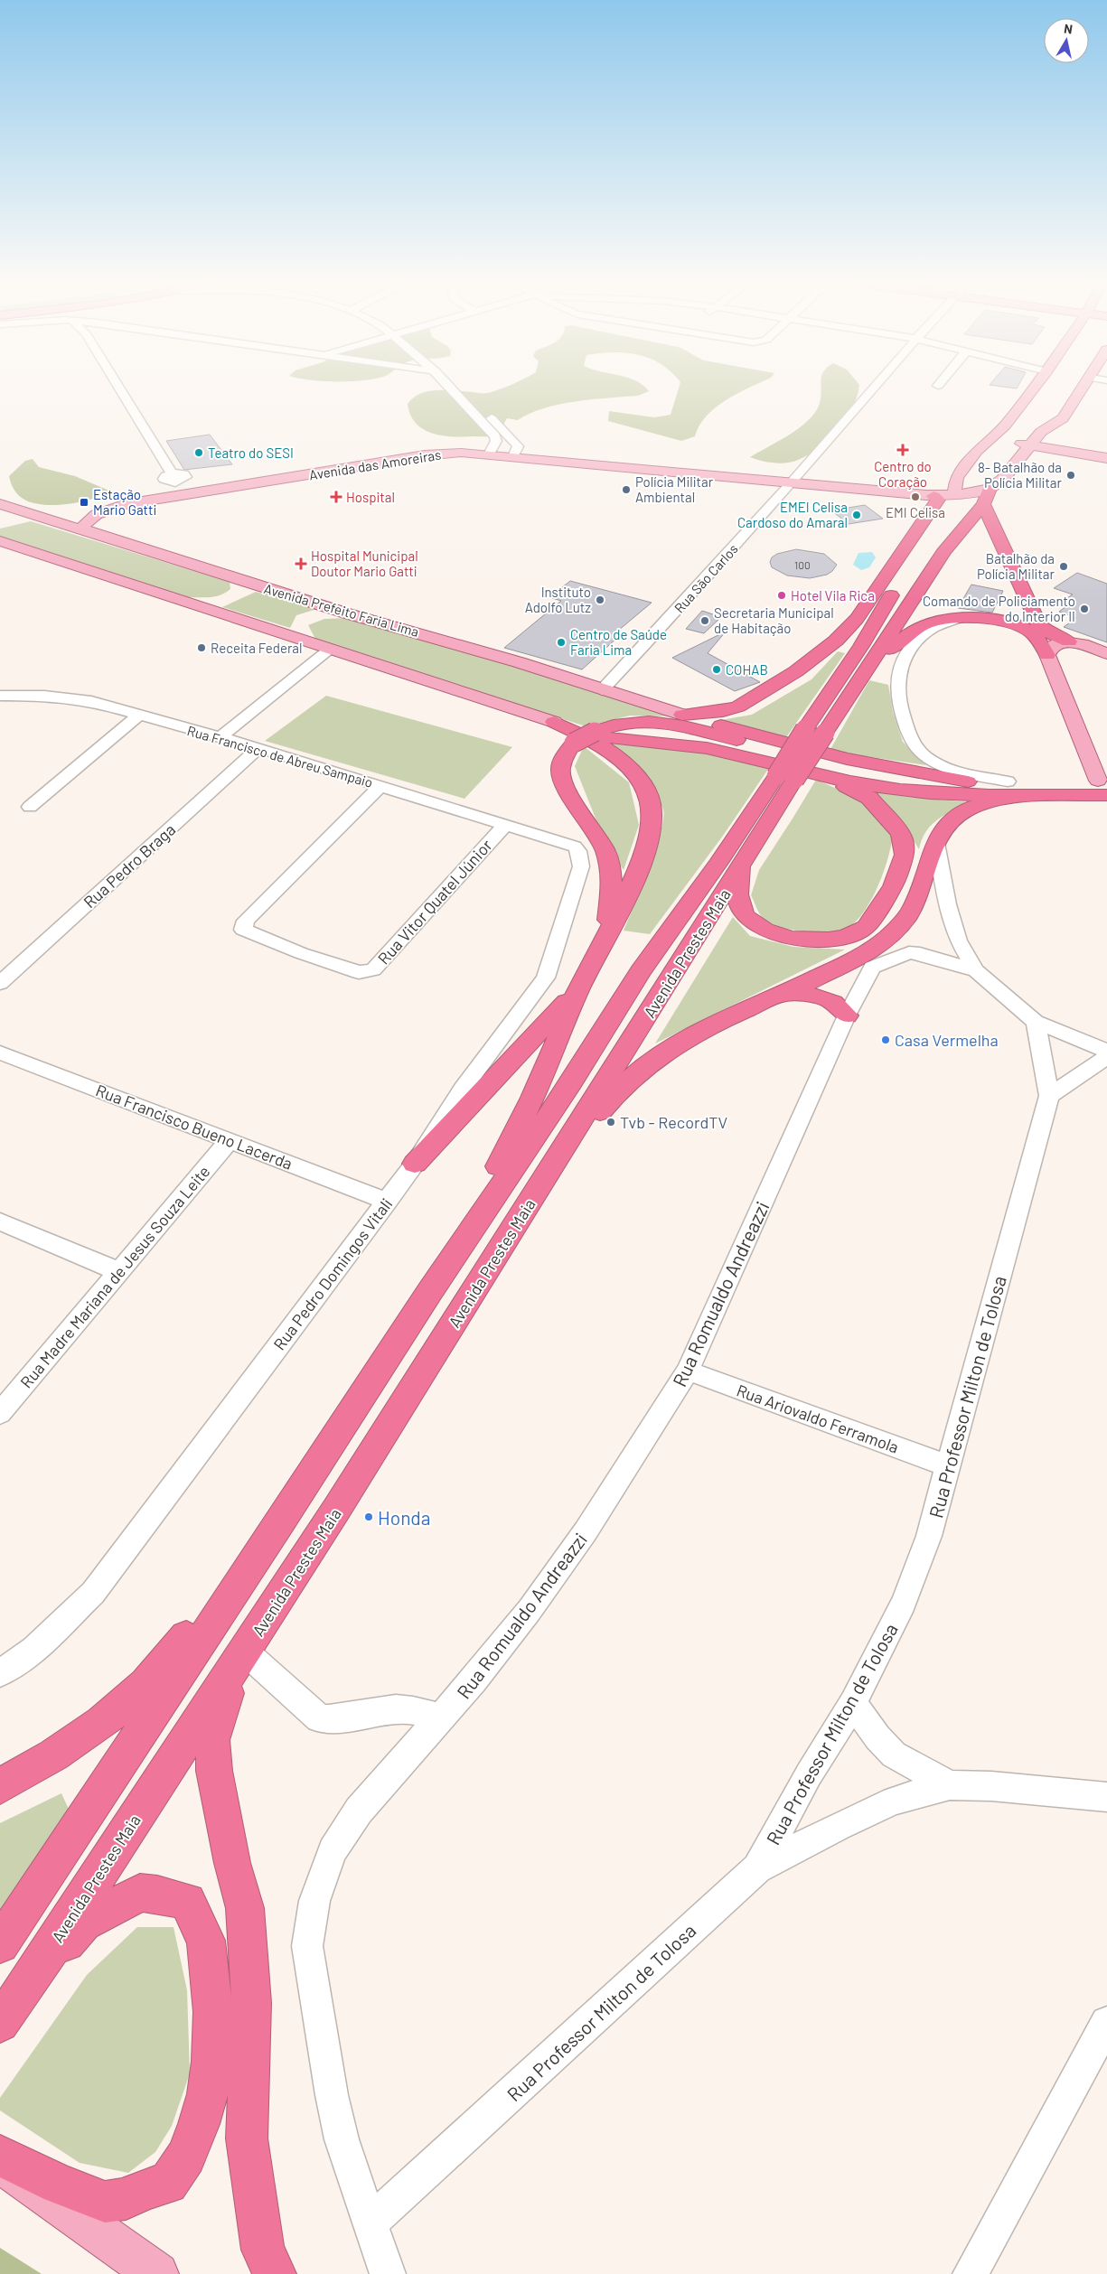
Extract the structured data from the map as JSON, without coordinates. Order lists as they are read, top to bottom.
{
  "streets": {
    "highway": ["Avenida Prestes Maia"],
    "main road": ["Avenida das Amoreiras", "Avenida Prefeito Faria Lima"],
    "street": [
      "Rua São Carlos",
      "Rua Francisco de Abreu Sampaio",
      "Rua Pedro Braga",
      "Rua Vitor Quatel Júnior",
      "Rua Francisco Bueno Lacerda",
      "Rua Pedro Domingos Vitali",
      "Rua Madre Mariana de Jesus Souza Leite",
      "Rua Romualdo Andreazzi",
      "Rua Professor Milton de Tolosa",
      "Rua Ariovaldo Ferramola"
    ]
  },
  "crossings": [
    ["Avenida das Amoreiras", "Rua São Carlos"],
    ["Avenida das Amoreiras", "Avenida Prefeito Faria Lima"],
    ["Avenida das Amoreiras", "Avenida Prestes Maia"],
    ["Rua São Carlos", "Avenida Prefeito Faria Lima"],
    ["Rua Francisco de Abreu Sampaio", "Rua Pedro Braga"],
    ["Rua Francisco de Abreu Sampaio", "Rua Vitor Quatel Júnior"],
    ["Rua Francisco de Abreu Sampaio", "Rua Pedro Domingos Vitali"],
    ["Rua Francisco Bueno Lacerda", "Rua Pedro Domingos Vitali"],
    ["Rua Francisco Bueno Lacerda", "Rua Madre Mariana de Jesus Souza Leite"],
    ["Rua Romualdo Andreazzi", "Rua Professor Milton de Tolosa"],
    ["Rua Romualdo Andreazzi", "Rua Ariovaldo Ferramola"],
    ["Rua Professor Milton de Tolosa", "Rua Ariovaldo Ferramola"]
  ],
  "places": {
    "health": ["Centro do Coração", "Hospital", "Hospital Municipal Doutor Mario Gatti"],
    "other": [
      "Teatro do SESI",
      "8- Batalhão da Polícia Militar",
      "Polícia Militar Ambiental",
      "EMI Celisa",
      "EMEI Celisa Cardoso do Amaral",
      "Batalhão da Polícia Militar",
      "Hotel Vila Rica",
      "Instituto Adolfo Lutz",
      "Comando de Policiamento do Interior II",
      "Secretaria Municipal de Habitação",
      "Centro de Saúde Faria Lima",
      "Receita Federal",
      "COHAB",
      "Casa Vermelha",
      "Tvb - RecordTV",
      "Honda"
    ],
    "transit": ["Estação Mario Gatti"]
  },
  "house_numbers": ["100"],
  "north": "top"
}
